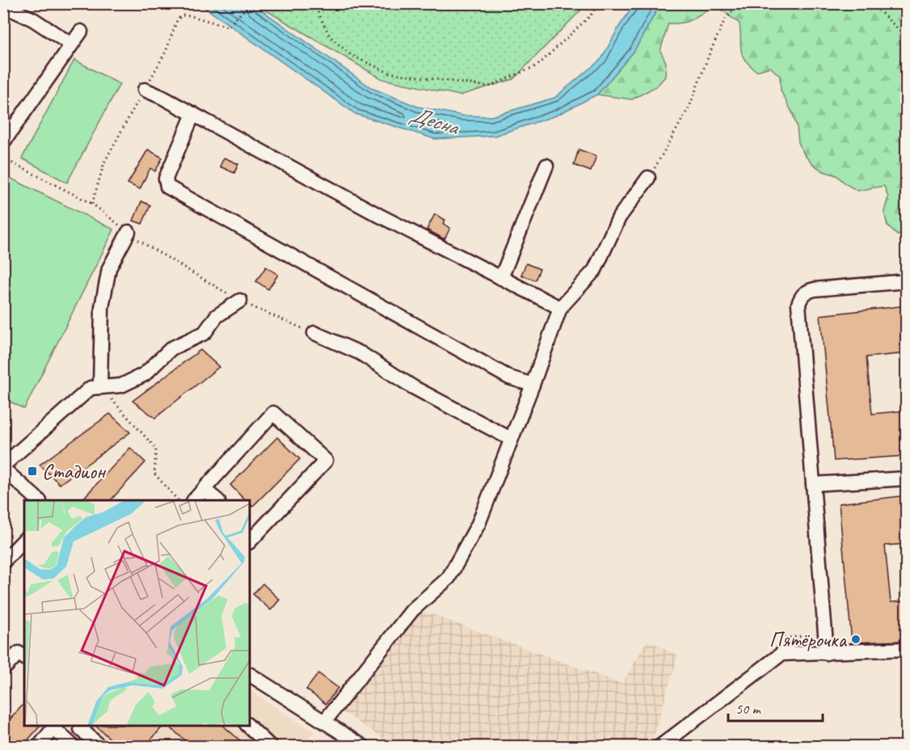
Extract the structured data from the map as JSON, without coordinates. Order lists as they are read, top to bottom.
{
  "water": ["Десна"],
  "places": {
    "transit": ["Стадион"],
    "other": ["Пятёрочка"]
  },
  "scale_bar": "50 m"
}
